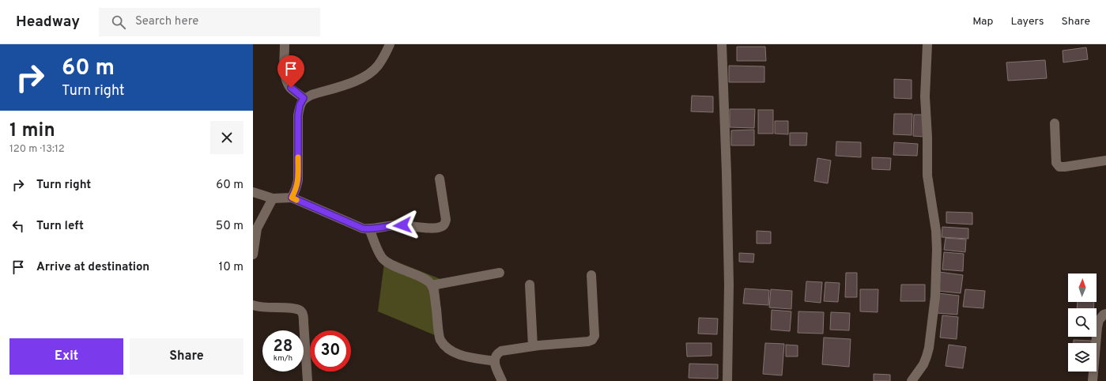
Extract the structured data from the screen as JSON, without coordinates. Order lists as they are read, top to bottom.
{
  "north": "top",
  "page": {
    "header": "Headway",
    "search": "Search here",
    "nav": ["Map", "Layers", "Share"],
    "turn": ["60 m", "Turn right"],
    "heading": ["1 min", "120 m · 13:12"],
    "list": [
      {
        "name": "Turn right",
        "value": "60 m"
      },
      {
        "name": "Turn left",
        "value": "50 m"
      },
      {
        "name": "Arrive at destination",
        "value": "10 m"
      }
    ],
    "speed": "28 km/h",
    "limit": "30",
    "buttons": ["Exit", "Share"]
  }
}
